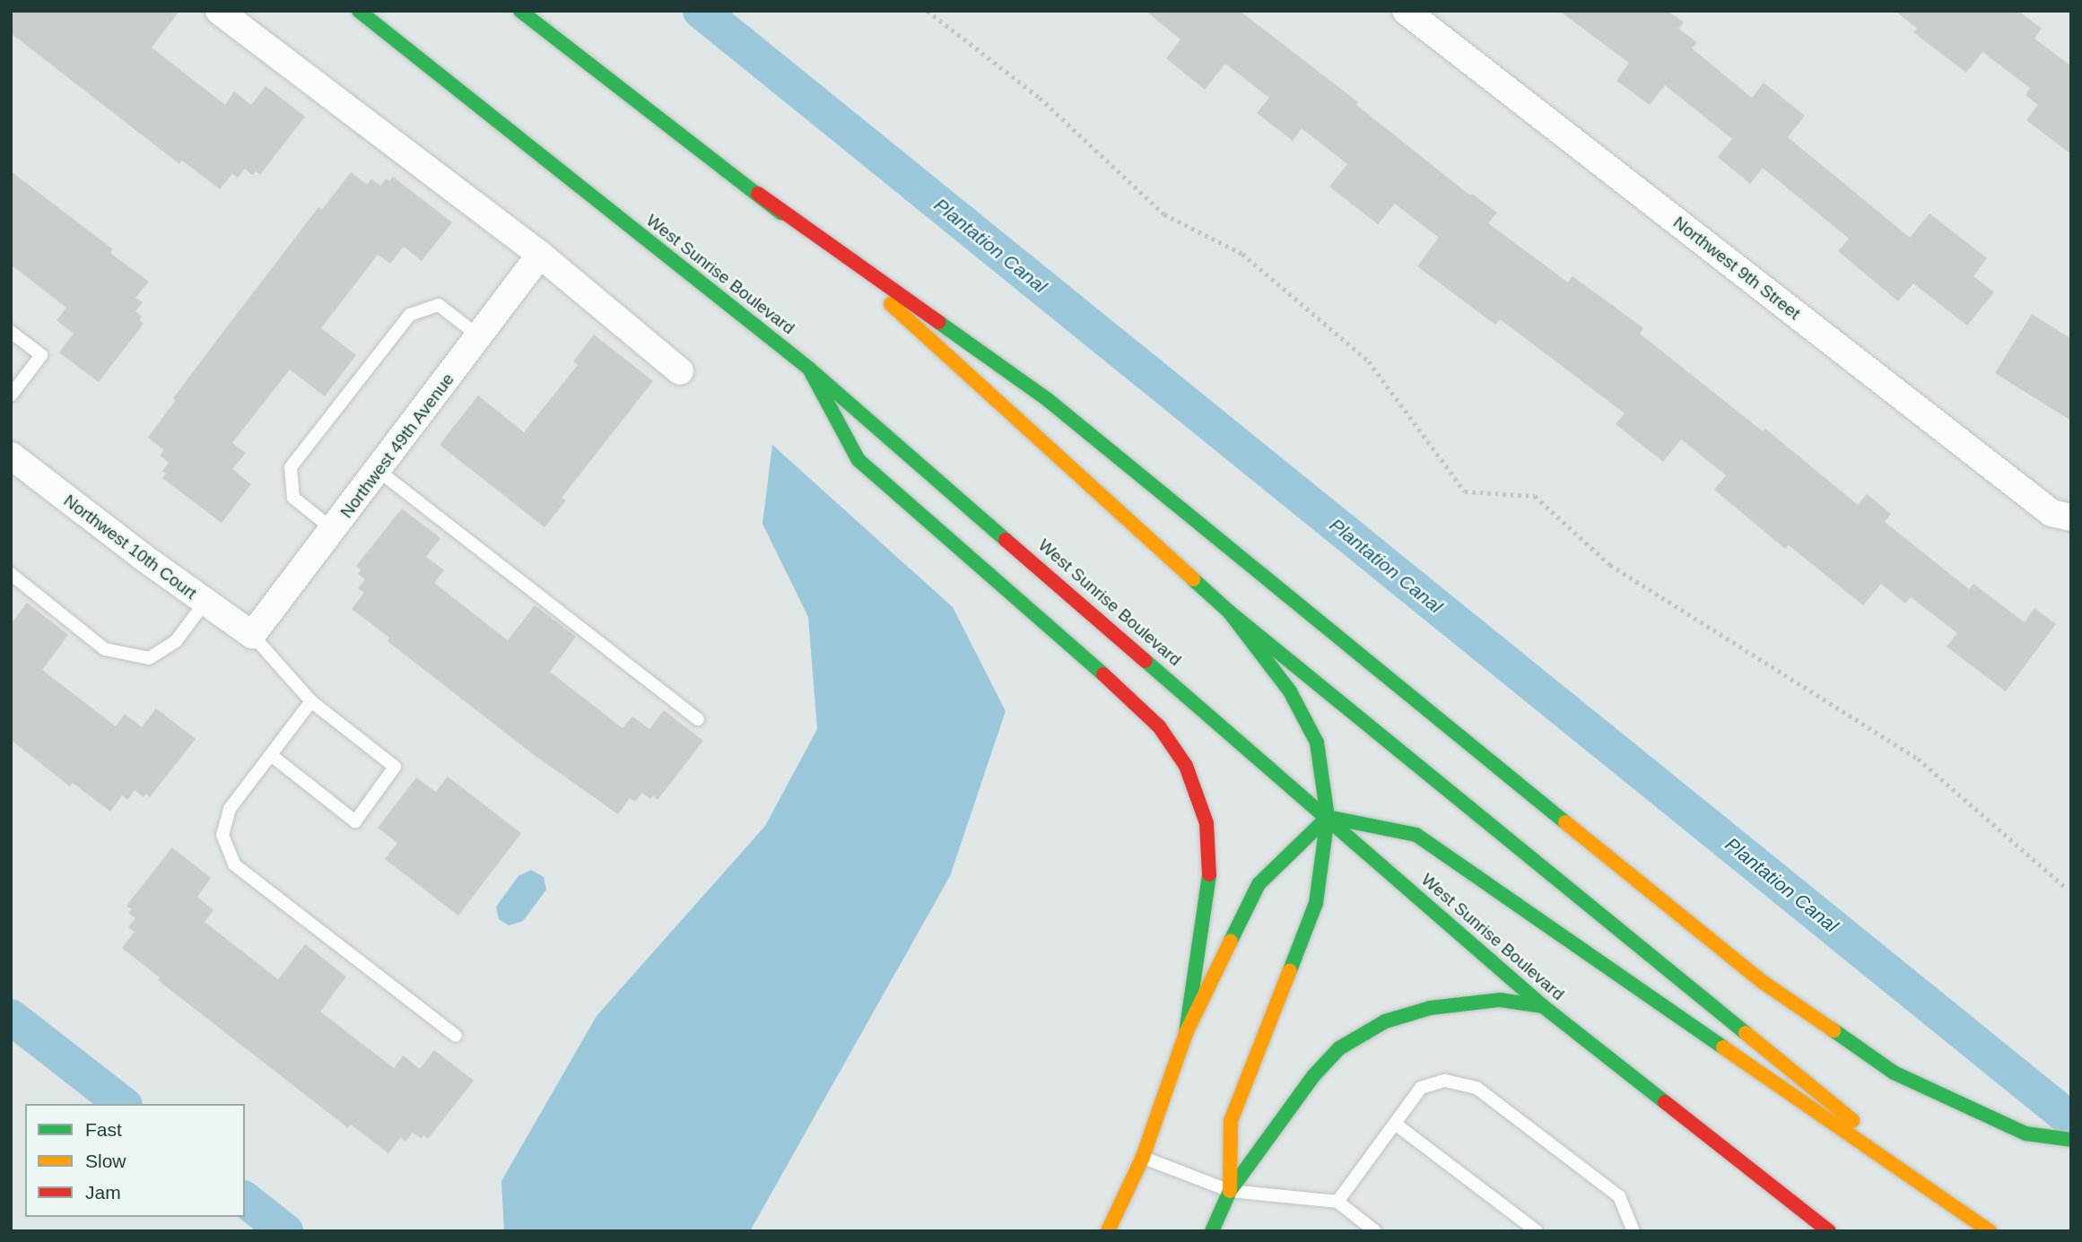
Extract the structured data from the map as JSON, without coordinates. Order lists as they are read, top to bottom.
{
  "streets": {
    "main road": ["West Sunrise Boulevard"],
    "street": ["Northwest 9th Street", "Northwest 49th Avenue", "Northwest 10th Court"]
  },
  "crossings": [
    ["Northwest 49th Avenue", "Northwest 10th Court"]
  ],
  "water": ["Plantation Canal"],
  "legend": ["Fast", "Slow", "Jam"]
}
